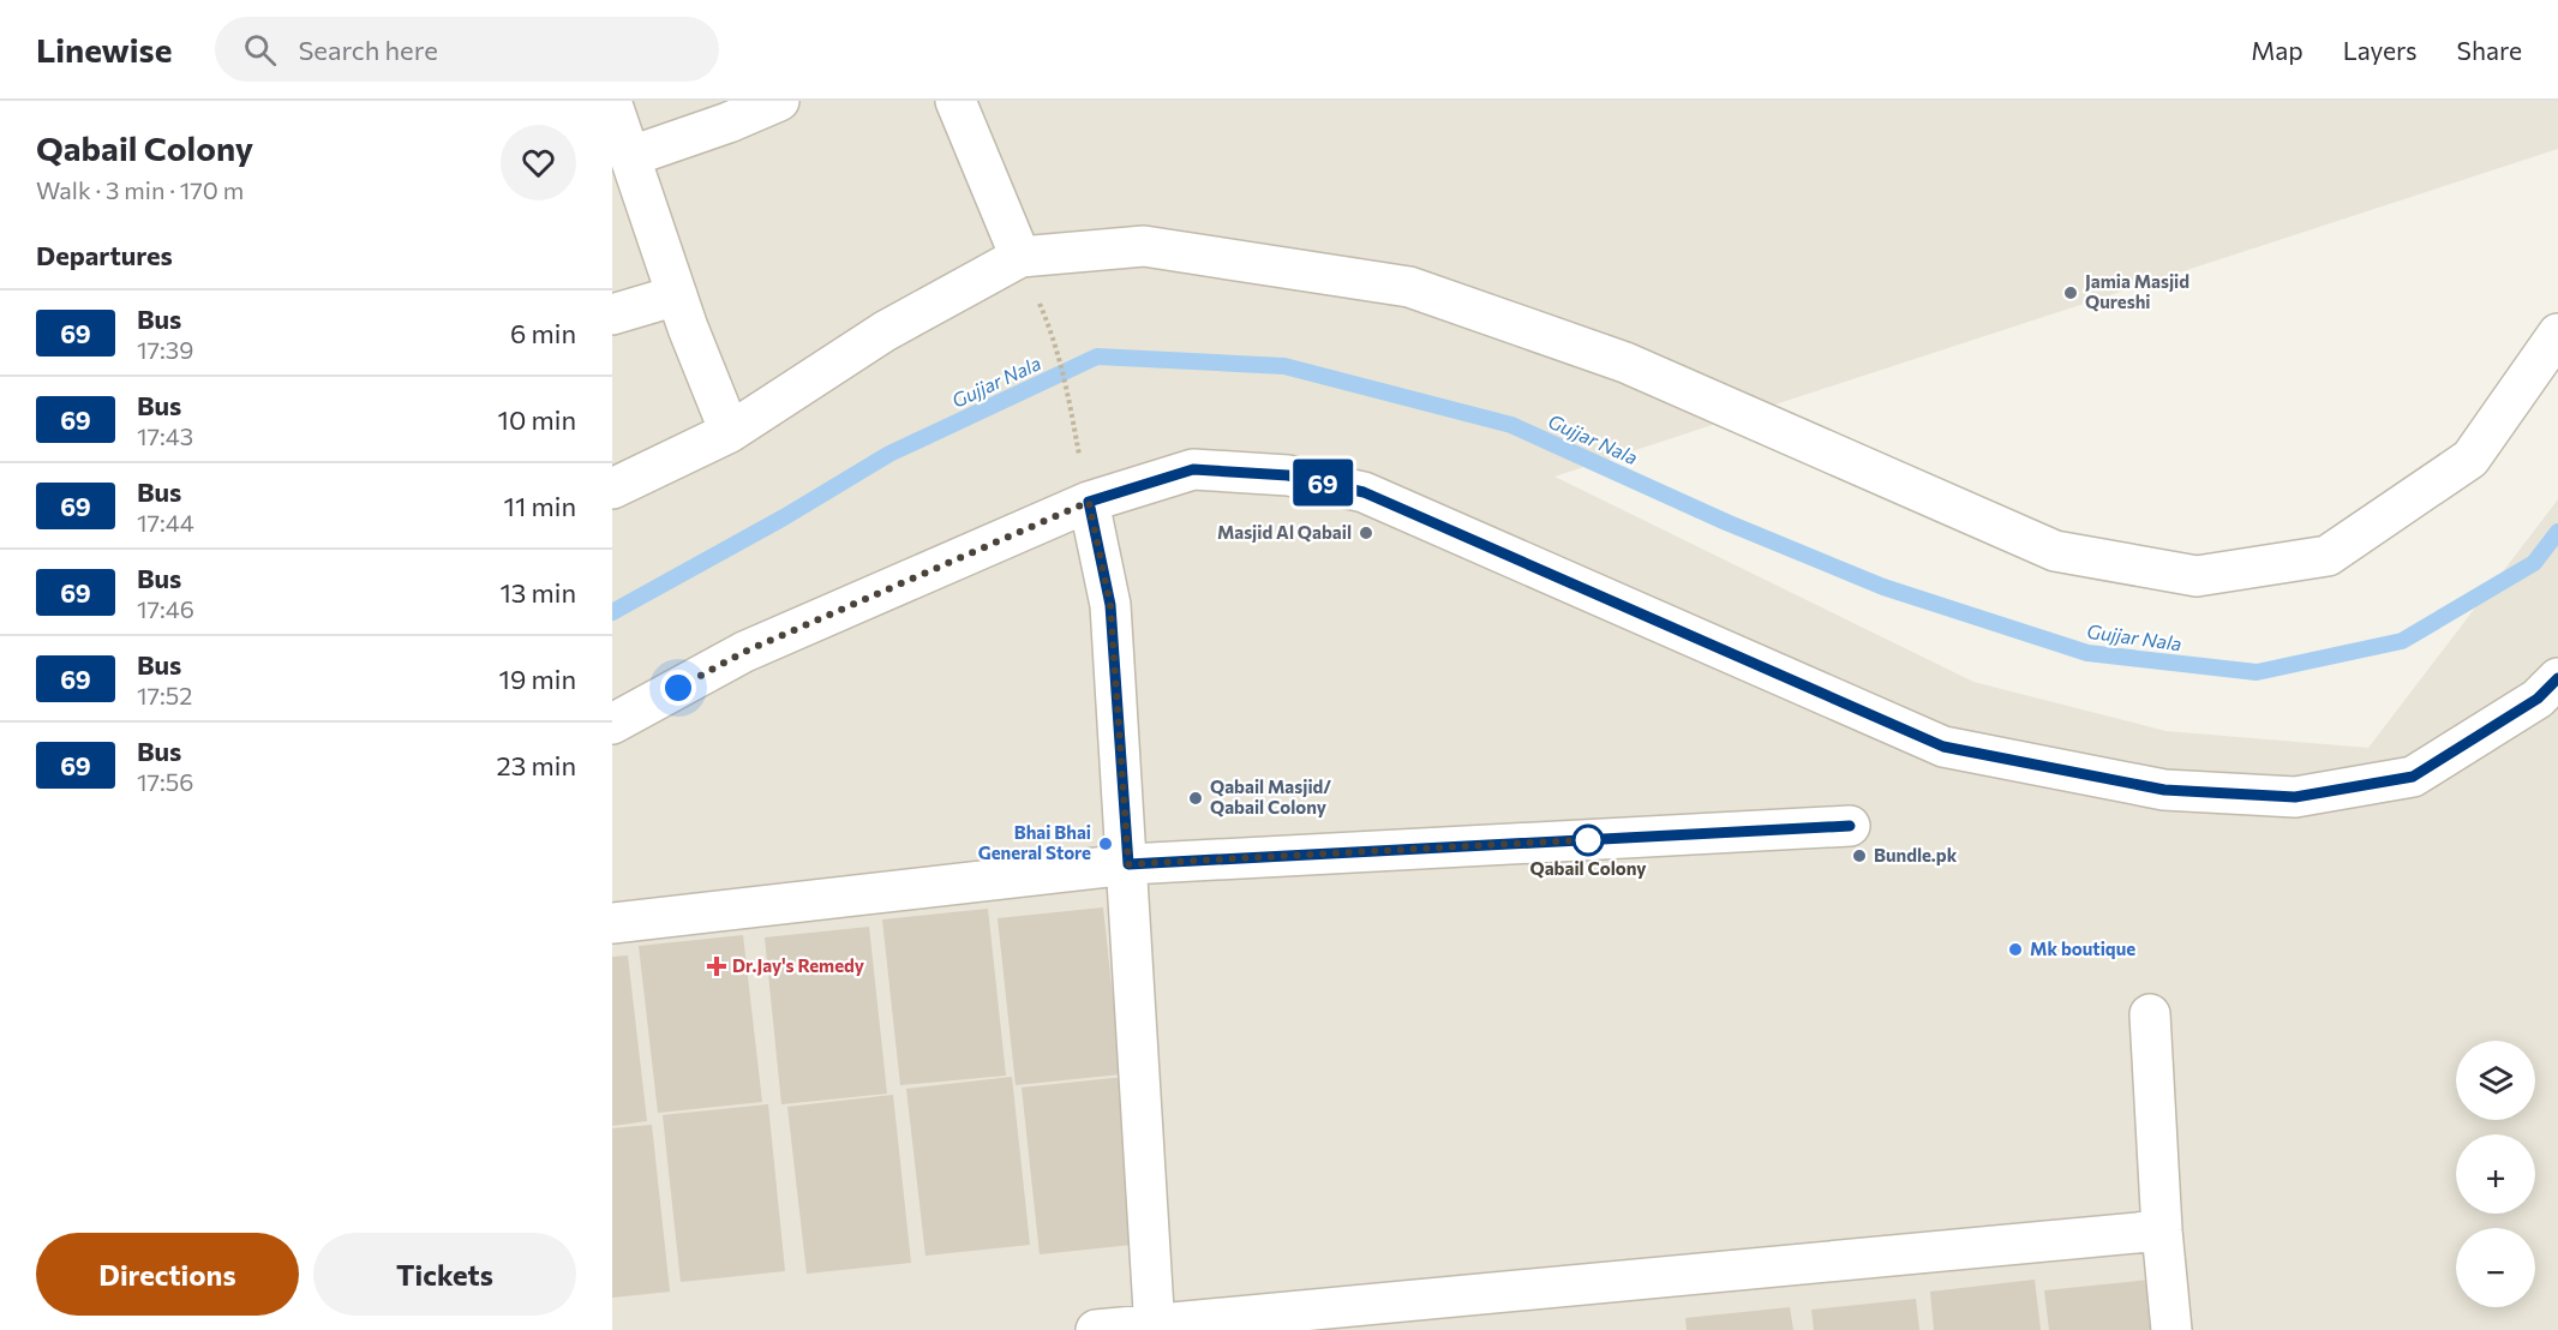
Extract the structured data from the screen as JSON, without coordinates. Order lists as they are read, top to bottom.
{
  "water": ["Gujjar Nala"],
  "places": {
    "other": [
      "Jamia Masjid Qureshi",
      "Masjid Al Qabail",
      "Qabail Masjid/ Qabail Colony",
      "Qabail Colony",
      "Bhai Bhai General Store",
      "Bundle.pk",
      "Mk boutique"
    ],
    "health": ["Dr.Jay's Remedy"]
  },
  "lines": ["bus line 69"],
  "page": {
    "header": "Linewise",
    "search": "Search here",
    "nav": ["Map", "Layers", "Share"],
    "heading": [
      ["Qabail Colony", "Walk · 3 min · 170 m"],
      "Departures"
    ],
    "on_map": "69",
    "list": [
      {
        "mark": "69",
        "name": "Bus",
        "note": "17:39",
        "value": "6 min"
      },
      {
        "mark": "69",
        "name": "Bus",
        "note": "17:43",
        "value": "10 min"
      },
      {
        "mark": "69",
        "name": "Bus",
        "note": "17:44",
        "value": "11 min"
      },
      {
        "mark": "69",
        "name": "Bus",
        "note": "17:46",
        "value": "13 min"
      },
      {
        "mark": "69",
        "name": "Bus",
        "note": "17:52",
        "value": "19 min"
      },
      {
        "mark": "69",
        "name": "Bus",
        "note": "17:56",
        "value": "23 min"
      }
    ],
    "map_buttons": ["+", "−"],
    "buttons": ["Directions", "Tickets"]
  }
}
